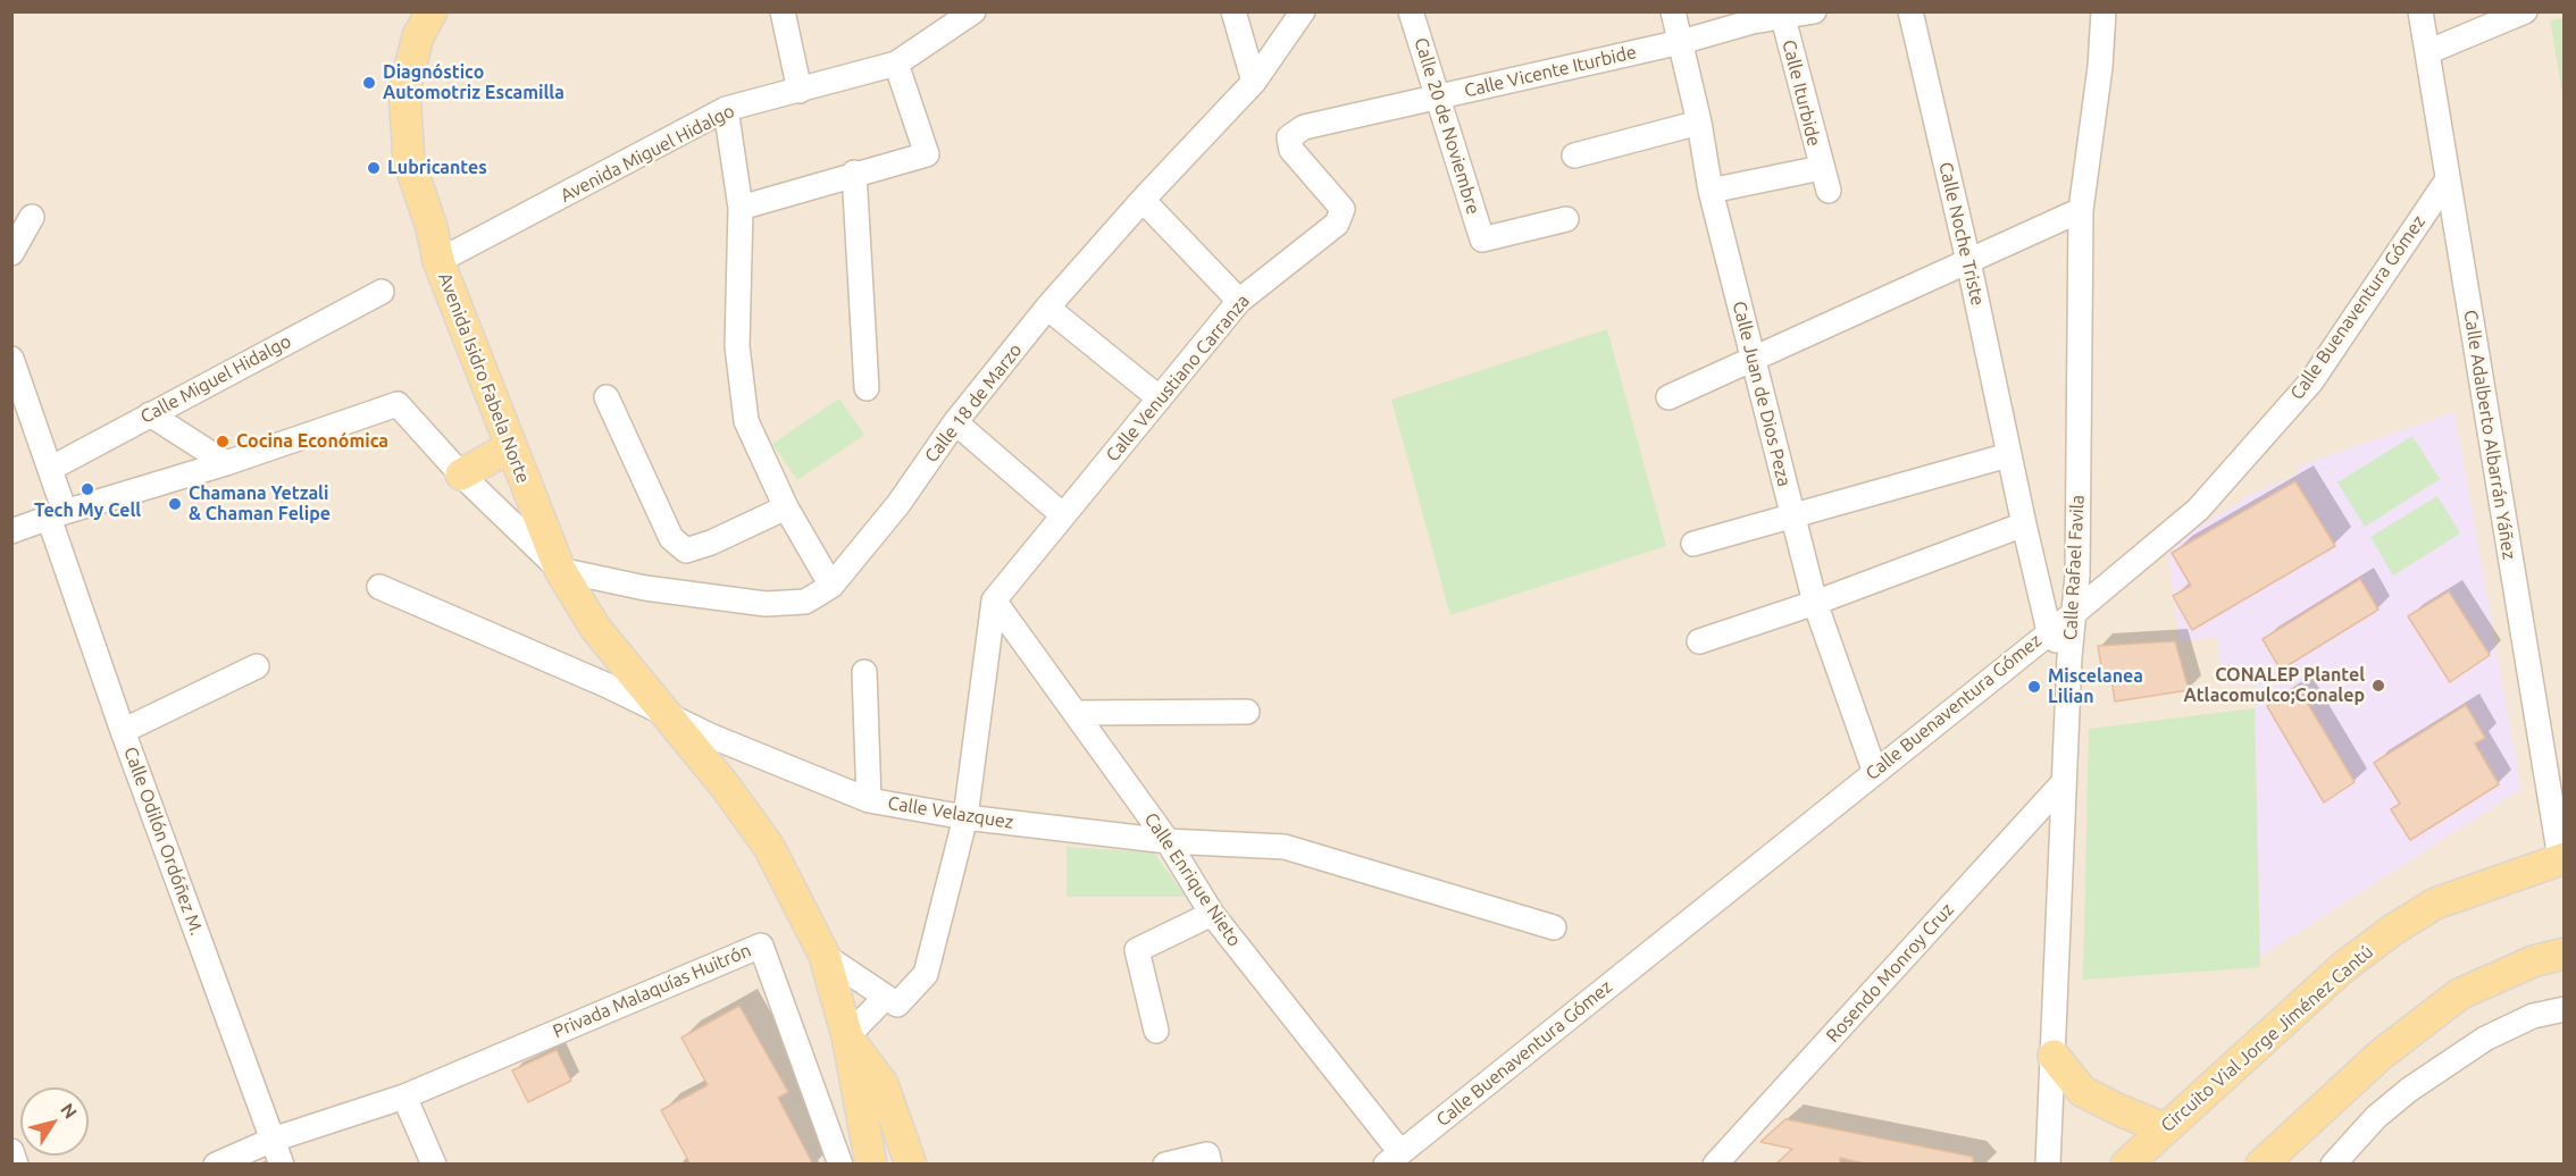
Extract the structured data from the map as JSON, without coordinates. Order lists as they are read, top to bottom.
{
  "streets": {
    "main road": ["Avenida Isidro Fabela Norte", "Circuito Vial Jorge Jiménez Cantú"],
    "street": [
      "Calle Vicente Iturbide",
      "Calle Iturbide",
      "Calle 20 de Noviembre",
      "Avenida Miguel Hidalgo",
      "Calle Noche Triste",
      "Calle Buenaventura Gómez",
      "Calle Venustiano Carranza",
      "Calle Miguel Hidalgo",
      "Calle Juan de Dios Peza",
      "Calle 18 de Marzo",
      "Calle Adalberto Albarrán Yáñez",
      "Calle Rafael Favila",
      "Calle Velazquez",
      "Calle Odilón Ordóñez M.",
      "Calle Enrique Nieto",
      "Rosendo Monroy Cruz",
      "Privada Malaquías Huitrón"
    ]
  },
  "crossings": [
    ["Calle Vicente Iturbide", "Calle Iturbide"],
    ["Calle Vicente Iturbide", "Calle 20 de Noviembre"],
    ["Calle Vicente Iturbide", "Calle Venustiano Carranza"],
    ["Calle Vicente Iturbide", "Calle Juan de Dios Peza"],
    ["Calle Iturbide", "Calle Juan de Dios Peza"],
    ["Avenida Miguel Hidalgo", "Avenida Isidro Fabela Norte"],
    ["Calle Noche Triste", "Calle Buenaventura Gómez"],
    ["Calle Noche Triste", "Calle Rafael Favila"],
    ["Calle Buenaventura Gómez", "Calle Juan de Dios Peza"],
    ["Calle Buenaventura Gómez", "Calle Adalberto Albarrán Yáñez"],
    ["Calle Buenaventura Gómez", "Calle Rafael Favila"],
    ["Calle Buenaventura Gómez", "Calle Enrique Nieto"],
    ["Avenida Isidro Fabela Norte", "Calle 18 de Marzo"],
    ["Avenida Isidro Fabela Norte", "Calle Velazquez"],
    ["Calle Venustiano Carranza", "Calle Enrique Nieto"],
    ["Calle Miguel Hidalgo", "Calle Odilón Ordóñez M."],
    ["Calle Adalberto Albarrán Yáñez", "Circuito Vial Jorge Jiménez Cantú"],
    ["Calle Rafael Favila", "Rosendo Monroy Cruz"],
    ["Calle Velazquez", "Calle Enrique Nieto"]
  ],
  "places": [
    "Diagnóstico Automotriz Escamilla",
    "Lubricantes",
    "Cocina Económica",
    "Tech My Cell",
    "Chamana Yetzali & Chaman Felipe",
    "CONALEP Plantel Atlacomulco;Conalep",
    "Miscelanea Lilian"
  ],
  "north": "top right"
}
